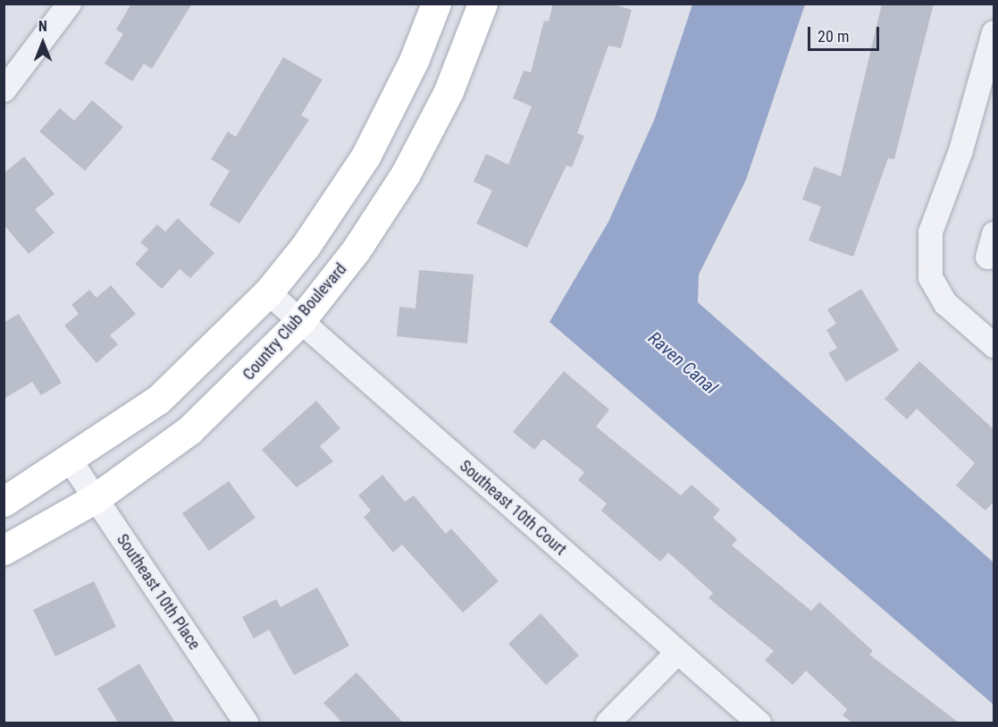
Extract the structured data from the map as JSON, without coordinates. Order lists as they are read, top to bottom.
{
  "streets": {
    "main road": ["Country Club Boulevard"],
    "street": ["Southeast 10th Court", "Southeast 10th Place"]
  },
  "crossings": [
    ["Country Club Boulevard", "Southeast 10th Court"],
    ["Country Club Boulevard", "Southeast 10th Place"]
  ],
  "water": ["Raven Canal"],
  "scale_bar": "20 m",
  "north": "top"
}
